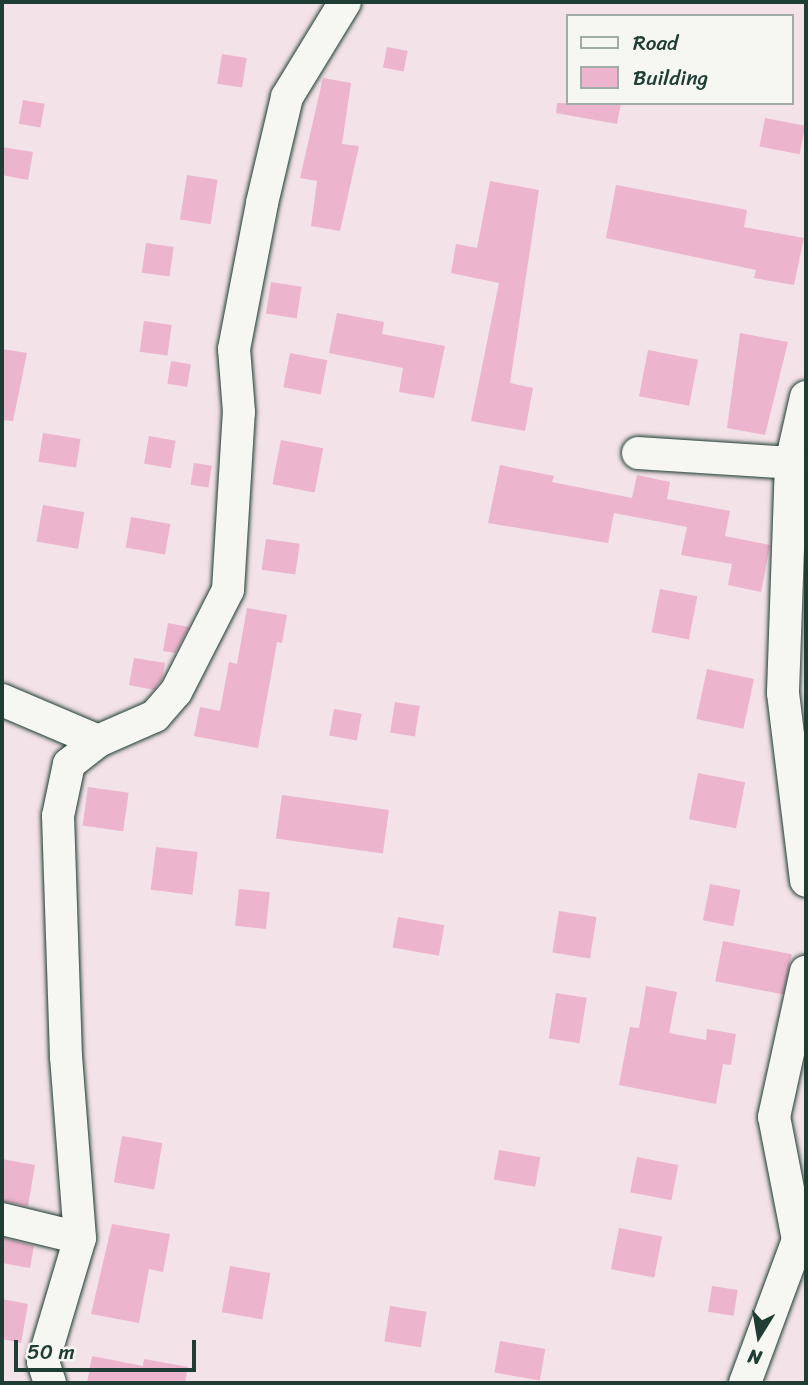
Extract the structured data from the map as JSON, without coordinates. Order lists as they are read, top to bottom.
{
  "legend": ["Road", "Building"],
  "scale_bar": "50 m",
  "north": "bottom"
}
